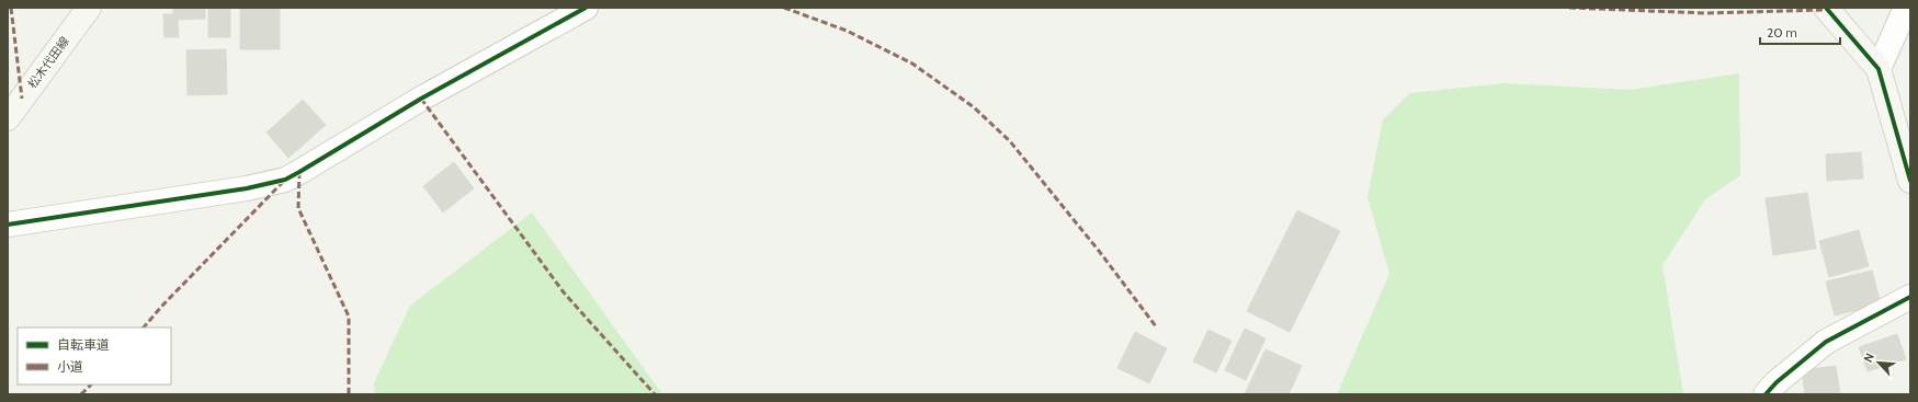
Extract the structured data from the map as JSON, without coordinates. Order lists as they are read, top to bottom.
{
  "streets": {
    "street": ["松木代田線"]
  },
  "legend": ["自転車道", "小道"],
  "scale_bar": "20 m",
  "north": "top left"
}
